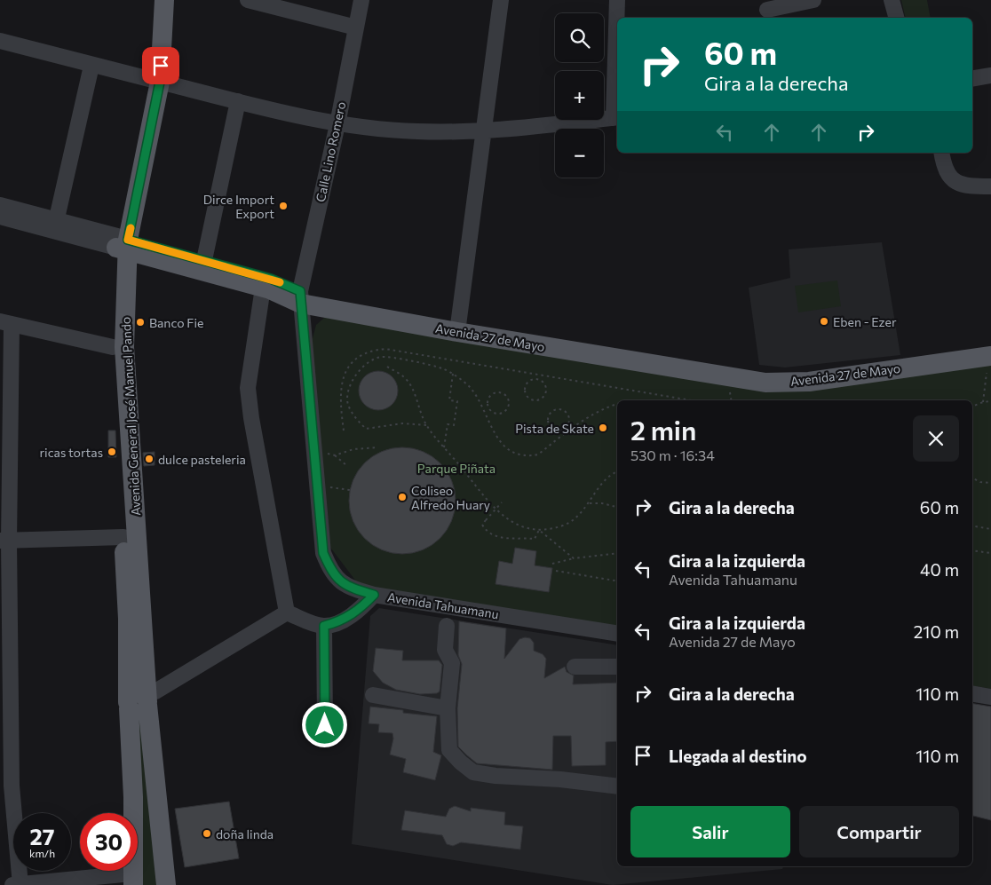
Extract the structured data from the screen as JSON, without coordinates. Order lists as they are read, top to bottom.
{
  "streets": {
    "main road": ["Avenida 27 de Mayo", "Avenida General José Manuel Pando"],
    "street": ["Calle Lino Romero", "Avenida Tahuamanu"]
  },
  "crossings": [
    ["Calle Lino Romero", "Avenida 27 de Mayo"],
    ["Calle Lino Romero", "Avenida Tahuamanu"],
    ["Avenida 27 de Mayo", "Avenida General José Manuel Pando"],
    ["Avenida 27 de Mayo", "Avenida Tahuamanu"]
  ],
  "parks": ["Parque Piñata"],
  "places": [
    "Dirce Import Export",
    "Eben - Ezer",
    "Banco Fie",
    "Pista de Skate",
    "ricas tortas",
    "dulce pasteleria",
    "Coliseo Alfredo Huary",
    "doña linda"
  ],
  "page": {
    "map_buttons": ["+", "−"],
    "turn": ["60 m", "Gira a la derecha"],
    "heading": ["2 min", "530 m · 16:34"],
    "list": [
      {
        "name": "Gira a la derecha",
        "value": "60 m"
      },
      {
        "name": "Gira a la izquierda",
        "note": "Avenida Tahuamanu",
        "value": "40 m"
      },
      {
        "name": "Gira a la izquierda",
        "note": "Avenida 27 de Mayo",
        "value": "210 m"
      },
      {
        "name": "Gira a la derecha",
        "value": "110 m"
      },
      {
        "name": "Llegada al destino",
        "value": "110 m"
      }
    ],
    "buttons": ["Salir", "Compartir"],
    "speed": "27 km/h",
    "limit": "30"
  }
}
